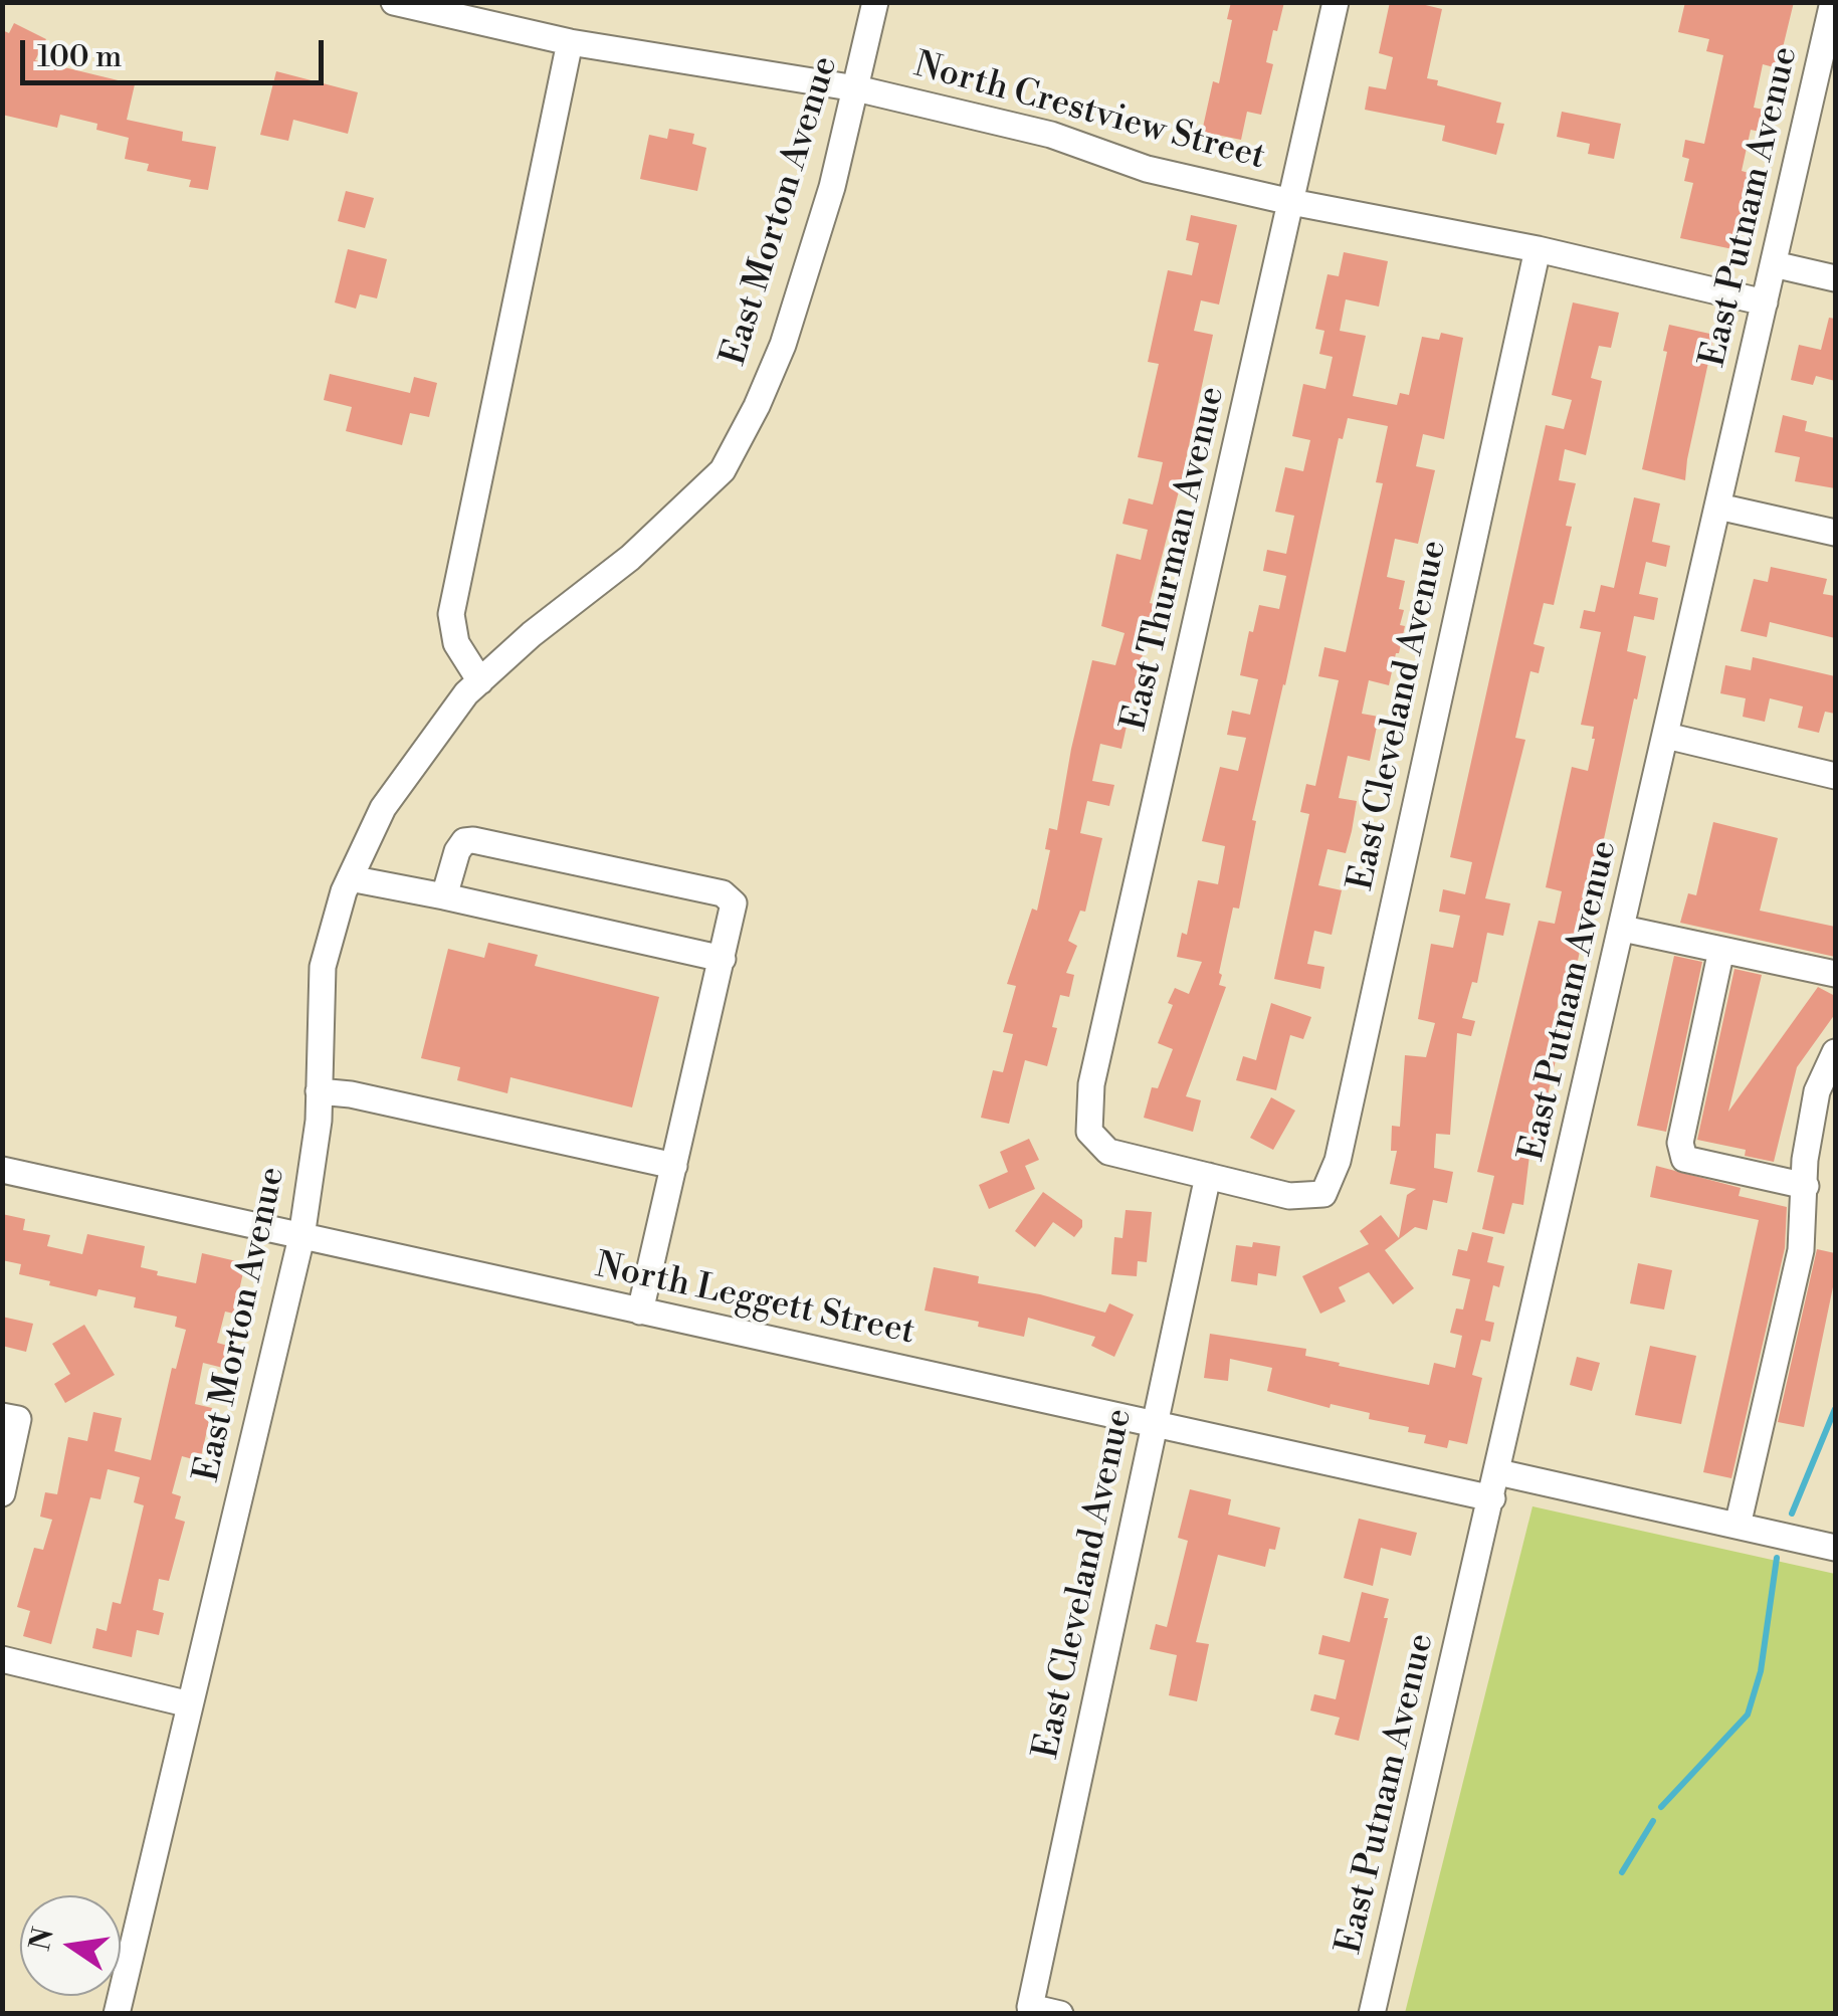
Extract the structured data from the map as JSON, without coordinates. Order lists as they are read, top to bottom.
{
  "streets": {
    "street": [
      "North Crestview Street",
      "East Putnam Avenue",
      "East Morton Avenue",
      "East Thurman Avenue",
      "East Cleveland Avenue",
      "North Leggett Street"
    ]
  },
  "crossings": [
    ["North Crestview Street", "East Putnam Avenue"],
    ["North Crestview Street", "East Morton Avenue"],
    ["North Crestview Street", "East Thurman Avenue"],
    ["North Crestview Street", "East Cleveland Avenue"],
    ["East Putnam Avenue", "North Leggett Street"],
    ["East Morton Avenue", "North Leggett Street"],
    ["East Thurman Avenue", "East Cleveland Avenue"],
    ["East Cleveland Avenue", "North Leggett Street"]
  ],
  "scale_bar": "100 m",
  "north": "left"
}
